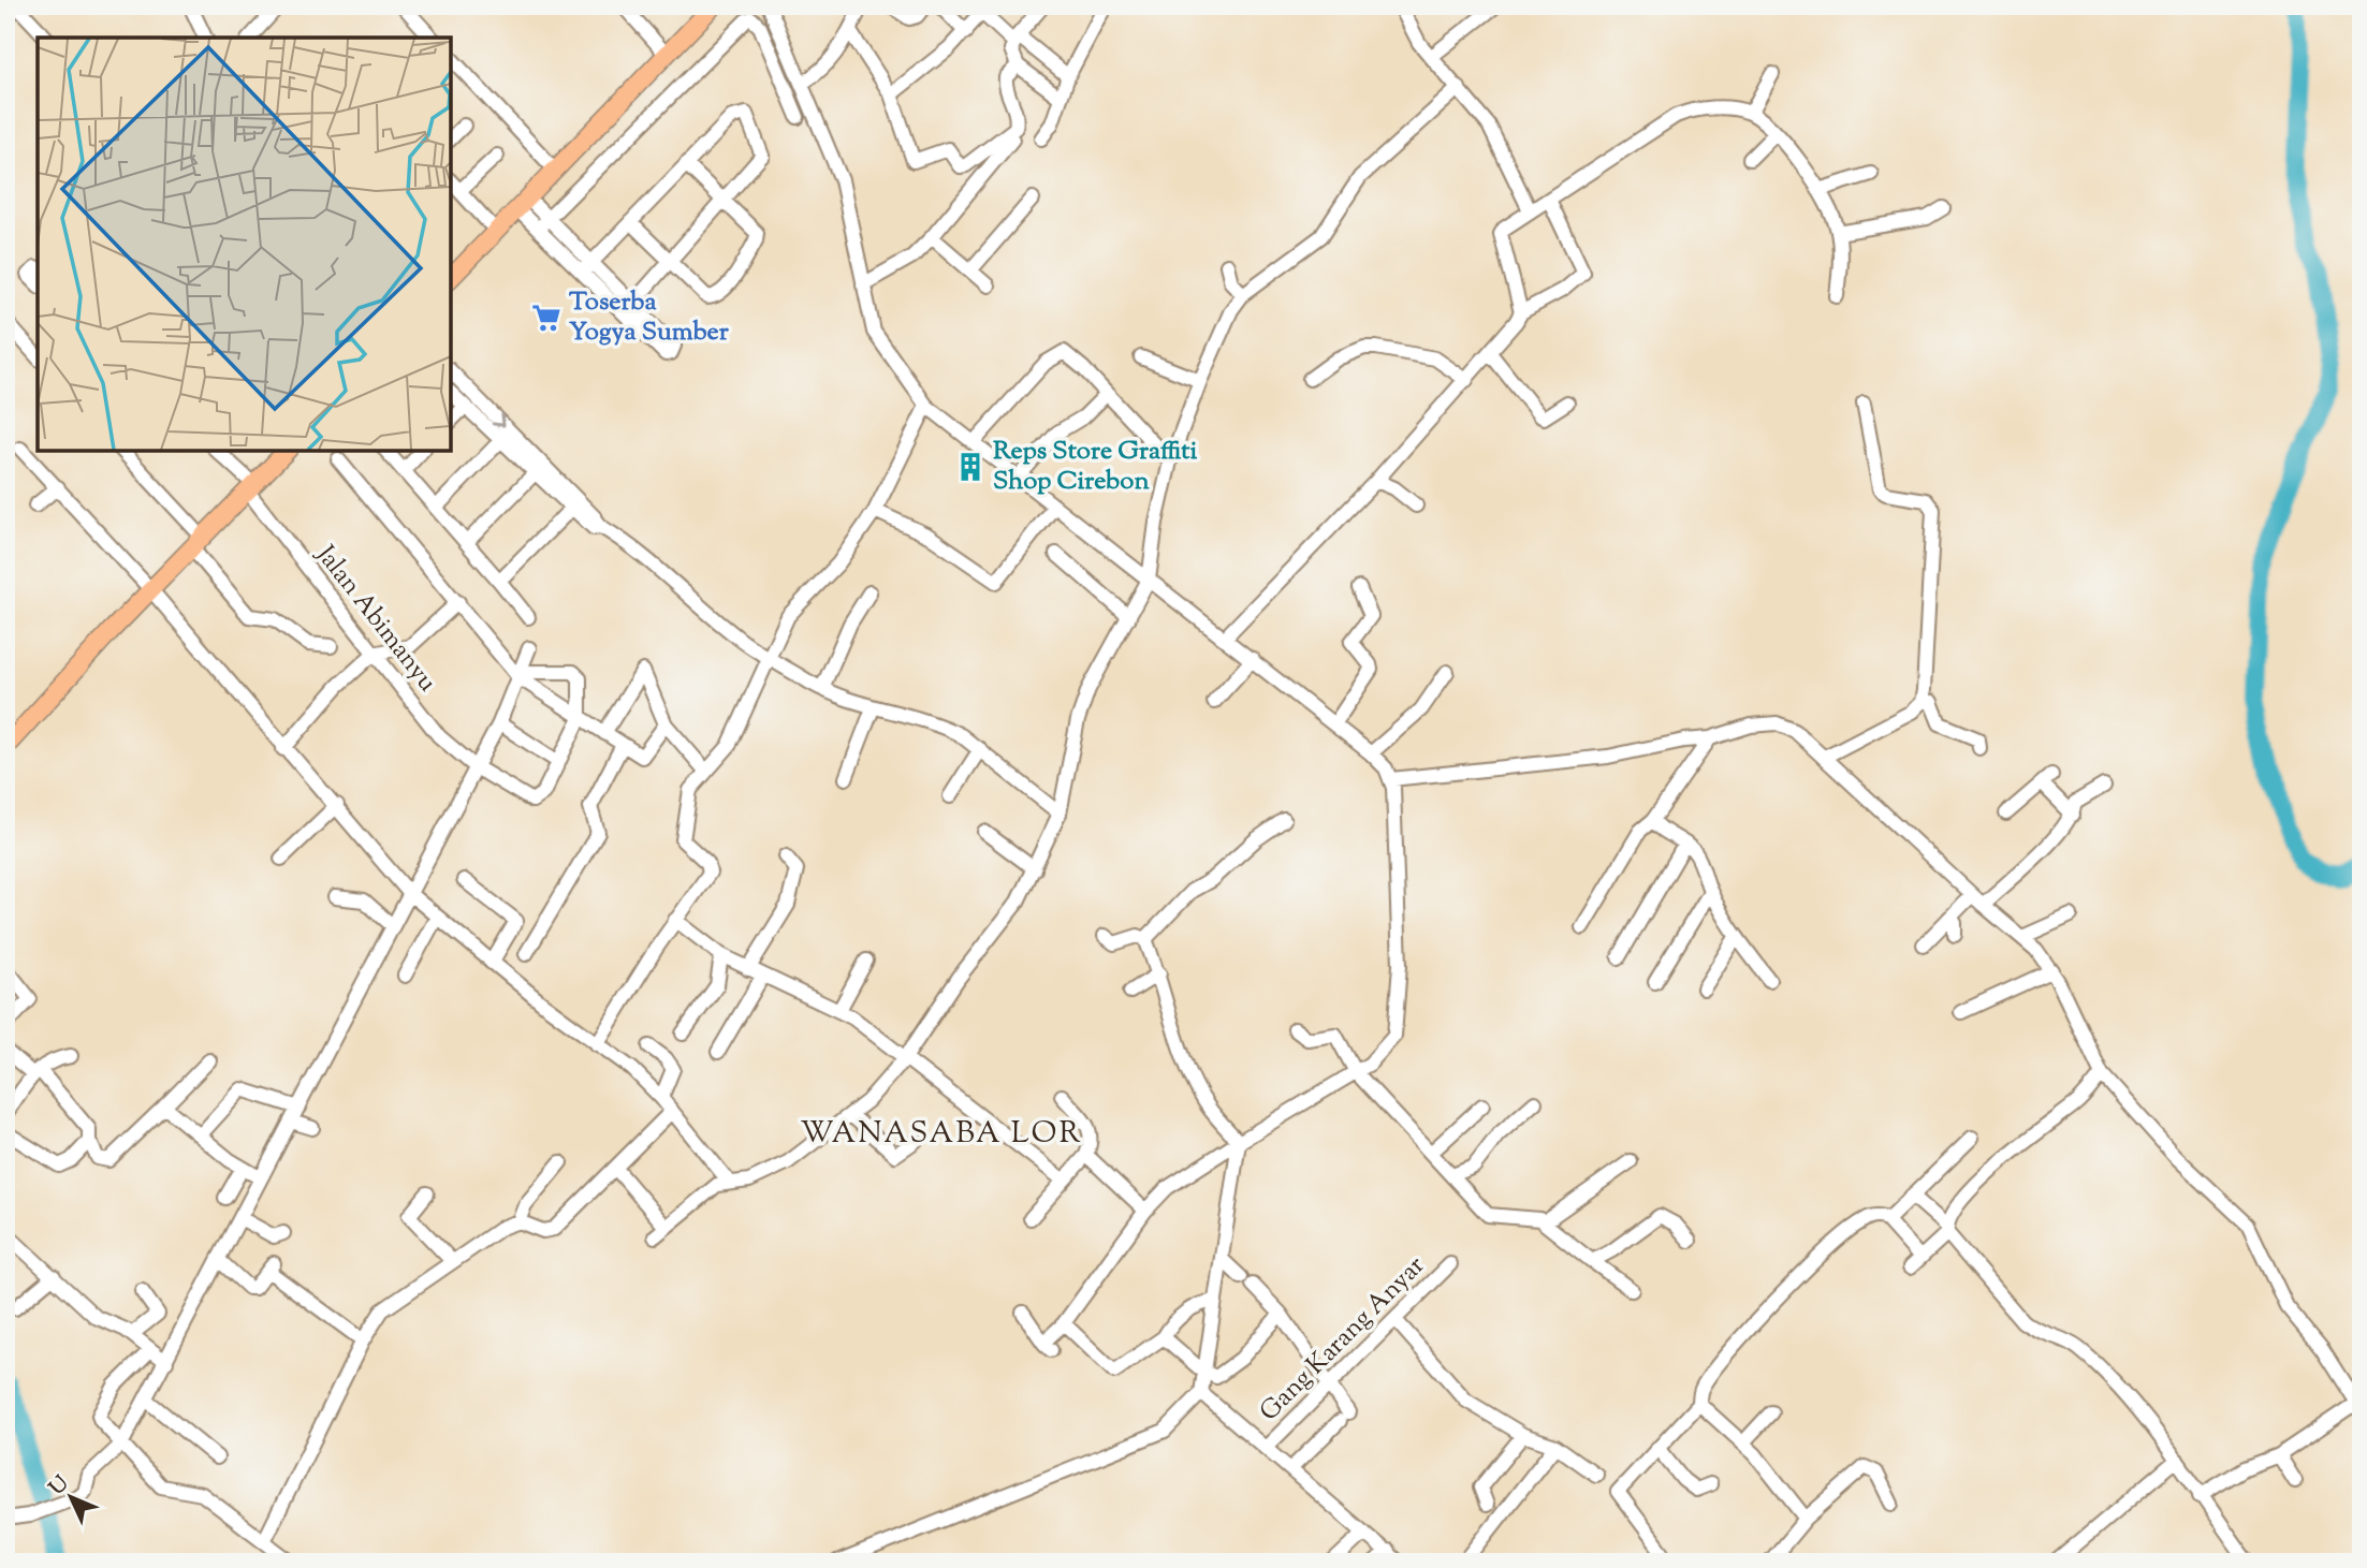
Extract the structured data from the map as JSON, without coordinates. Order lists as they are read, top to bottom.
{
  "streets": {
    "street": ["Jalan Abimanyu", "Gang Karang Anyar"]
  },
  "districts": ["WANASABA LOR"],
  "places": {
    "supermarket": ["Toserba Yogya Sumber"],
    "building": ["Reps Store Graffiti Shop Cirebon"]
  },
  "north": "top left"
}
